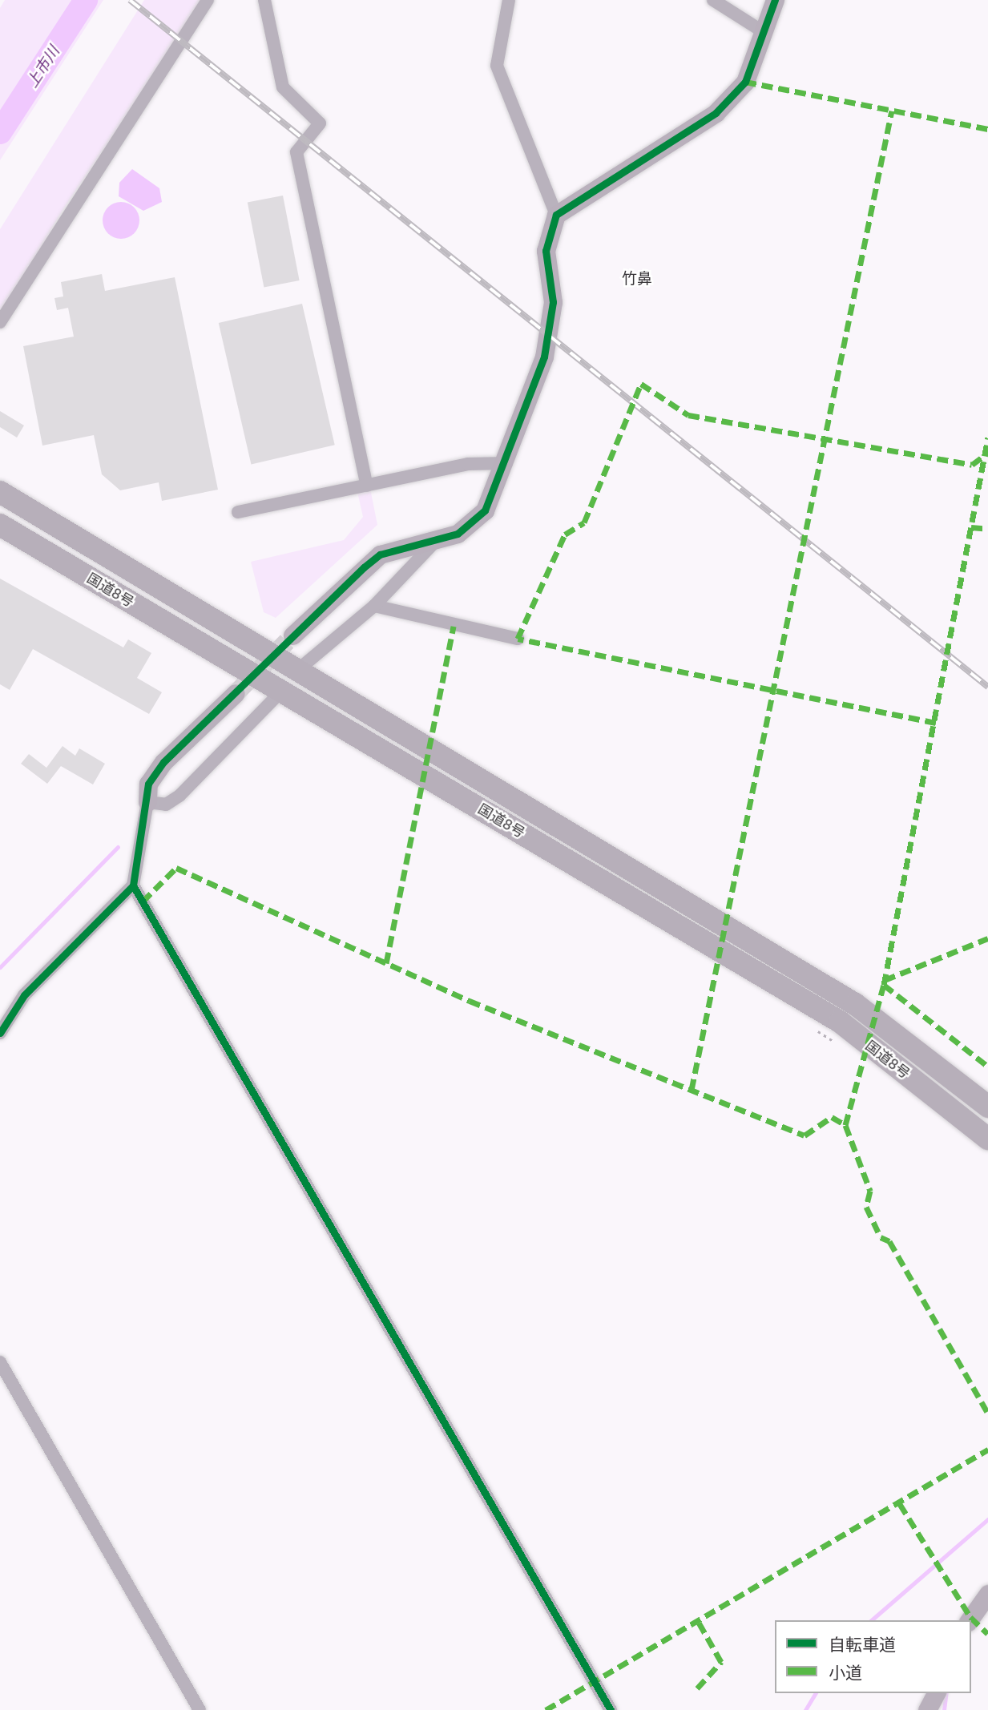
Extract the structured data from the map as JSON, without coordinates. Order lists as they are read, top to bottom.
{
  "streets": {
    "highway": ["国道8号"]
  },
  "districts": ["竹鼻"],
  "water": ["上市川"],
  "legend": ["自転車道", "小道"]
}
